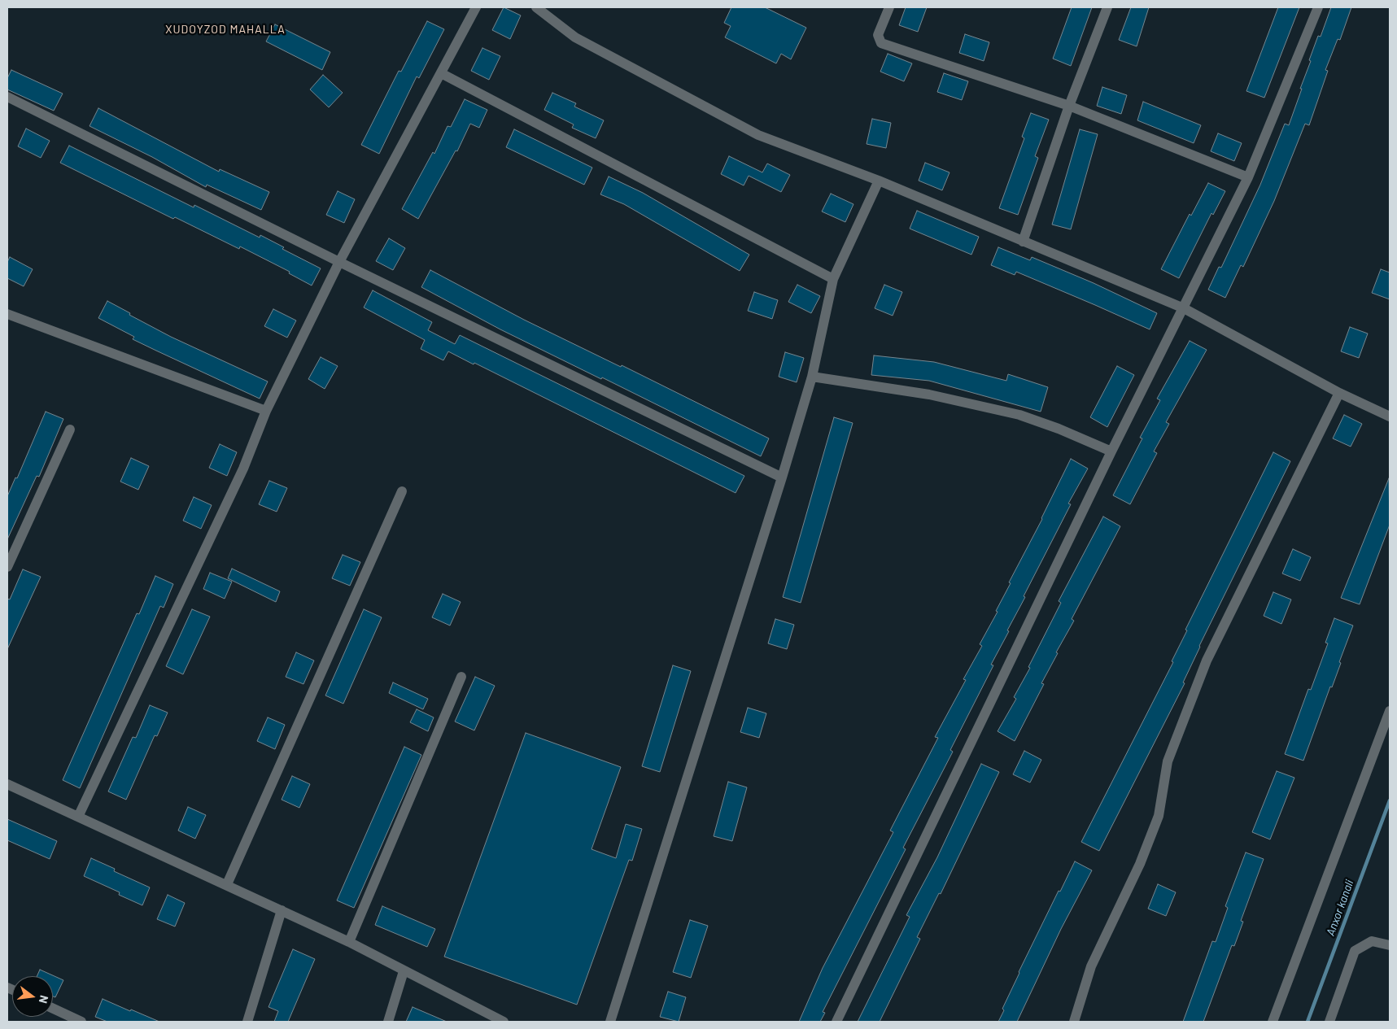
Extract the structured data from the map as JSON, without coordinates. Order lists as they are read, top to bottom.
{
  "districts": ["XUDOYZOD MAHALLA"],
  "water": ["Anxor kanali"],
  "north": "right"
}
